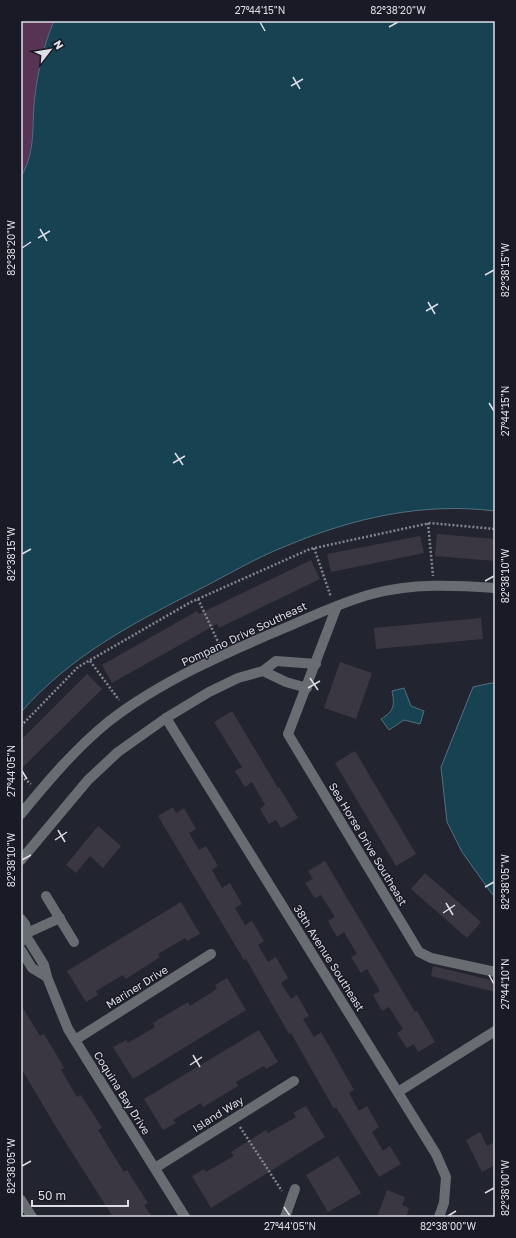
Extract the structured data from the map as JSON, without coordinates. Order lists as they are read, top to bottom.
{
  "streets": {
    "street": [
      "Pompano Drive Southeast",
      "Sea Horse Drive Southeast",
      "38th Avenue Southeast",
      "Mariner Drive",
      "Coquina Bay Drive",
      "Island Way"
    ]
  },
  "crossings": [
    ["Mariner Drive", "Coquina Bay Drive"],
    ["Coquina Bay Drive", "Island Way"]
  ],
  "scale_bar": "50 m",
  "north": "top right",
  "coordinates": [
    "27°44'15\"N",
    "82°38'20\"W",
    "82°38'15\"W",
    "82°38'10\"W",
    "27°44'05\"N",
    "82°38'05\"W",
    "27°44'10\"N",
    "82°38'00\"W"
  ]
}
